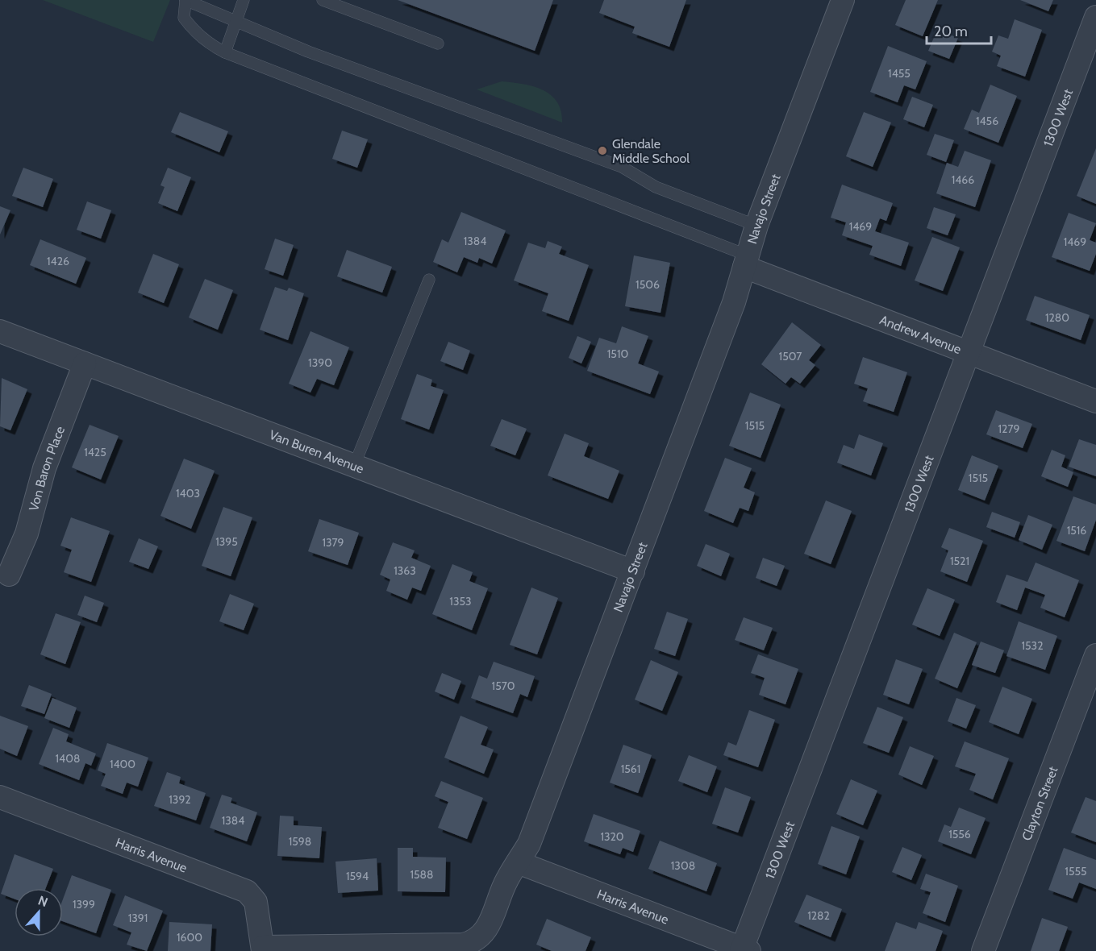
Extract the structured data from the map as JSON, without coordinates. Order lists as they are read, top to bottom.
{
  "streets": {
    "street": [
      "1300 West",
      "Navajo Street",
      "Andrew Avenue",
      "Van Buren Avenue",
      "Von Baron Place",
      "Clayton Street",
      "Harris Avenue"
    ]
  },
  "crossings": [
    ["1300 West", "Andrew Avenue"],
    ["1300 West", "Harris Avenue"],
    ["Navajo Street", "Andrew Avenue"],
    ["Navajo Street", "Van Buren Avenue"],
    ["Navajo Street", "Harris Avenue"],
    ["Van Buren Avenue", "Von Baron Place"]
  ],
  "places": ["Glendale Middle School"],
  "house_numbers": [
    "1455",
    "1456",
    "1466",
    "1469",
    "1384",
    "1469",
    "1426",
    "1506",
    "1280",
    "1510",
    "1507",
    "1390",
    "1515",
    "1279",
    "1425",
    "1515",
    "1403",
    "1516",
    "1395",
    "1379",
    "1521",
    "1363",
    "1353",
    "1532",
    "1570",
    "1408",
    "1400",
    "1561",
    "1392",
    "1384",
    "1556",
    "1320",
    "1598",
    "1308",
    "1555",
    "1588",
    "1594",
    "1399",
    "1282",
    "1391",
    "1600"
  ],
  "scale_bar": "20 m",
  "north": "top"
}
